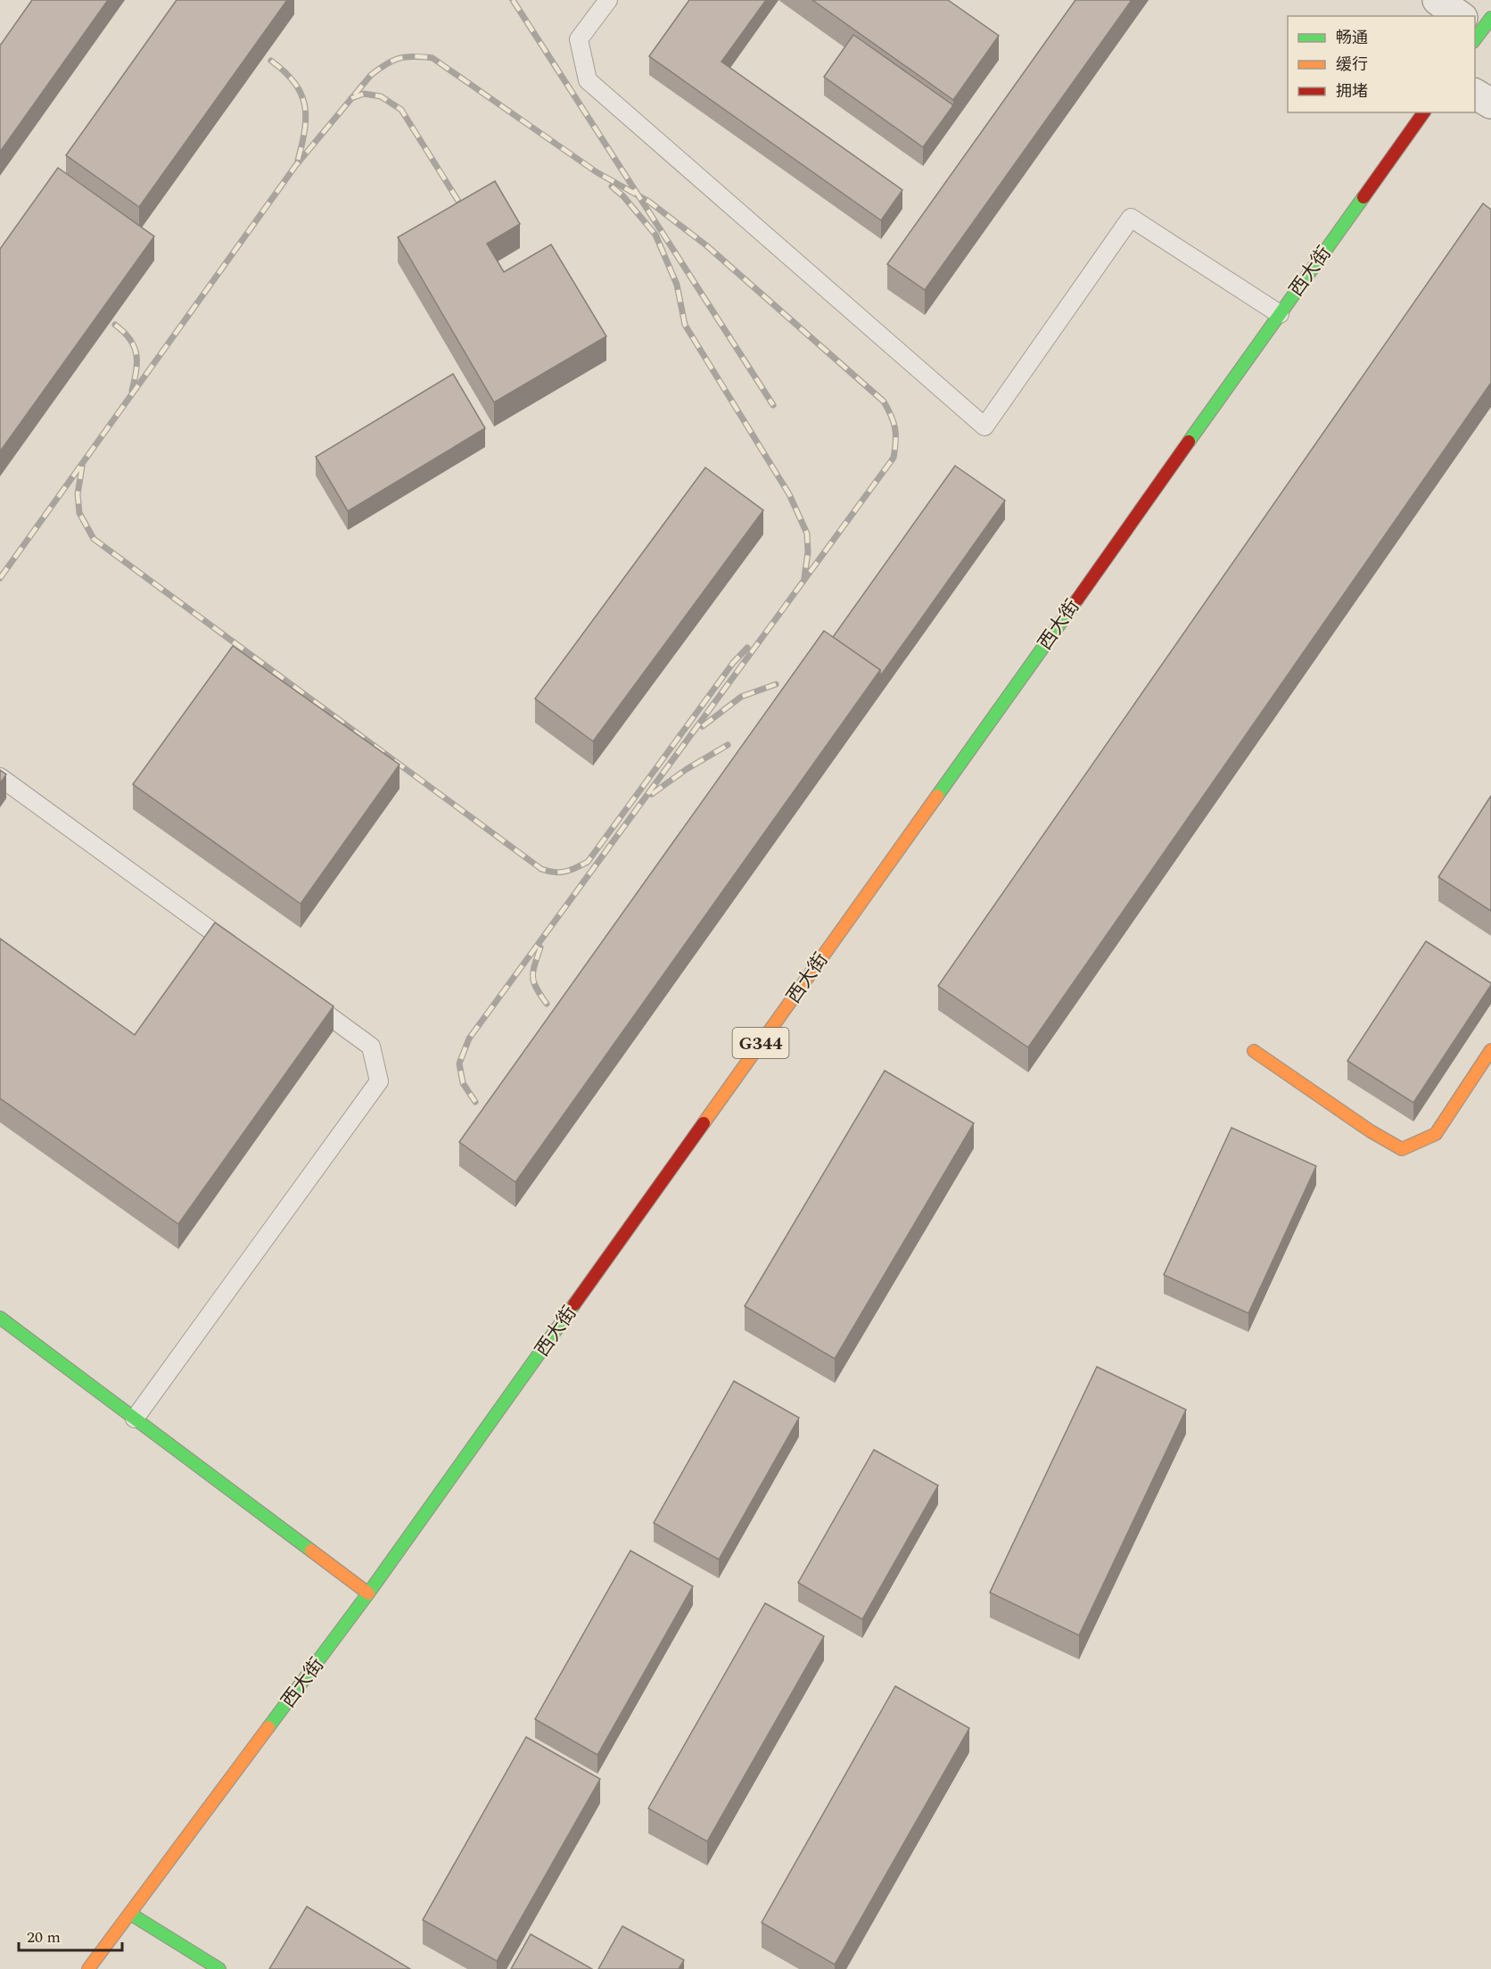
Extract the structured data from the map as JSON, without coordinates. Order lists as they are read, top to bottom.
{
  "streets": {
    "main road": ["西大街", "G344"]
  },
  "legend": ["畅通", "缓行", "拥堵"],
  "scale_bar": "20 m"
}
